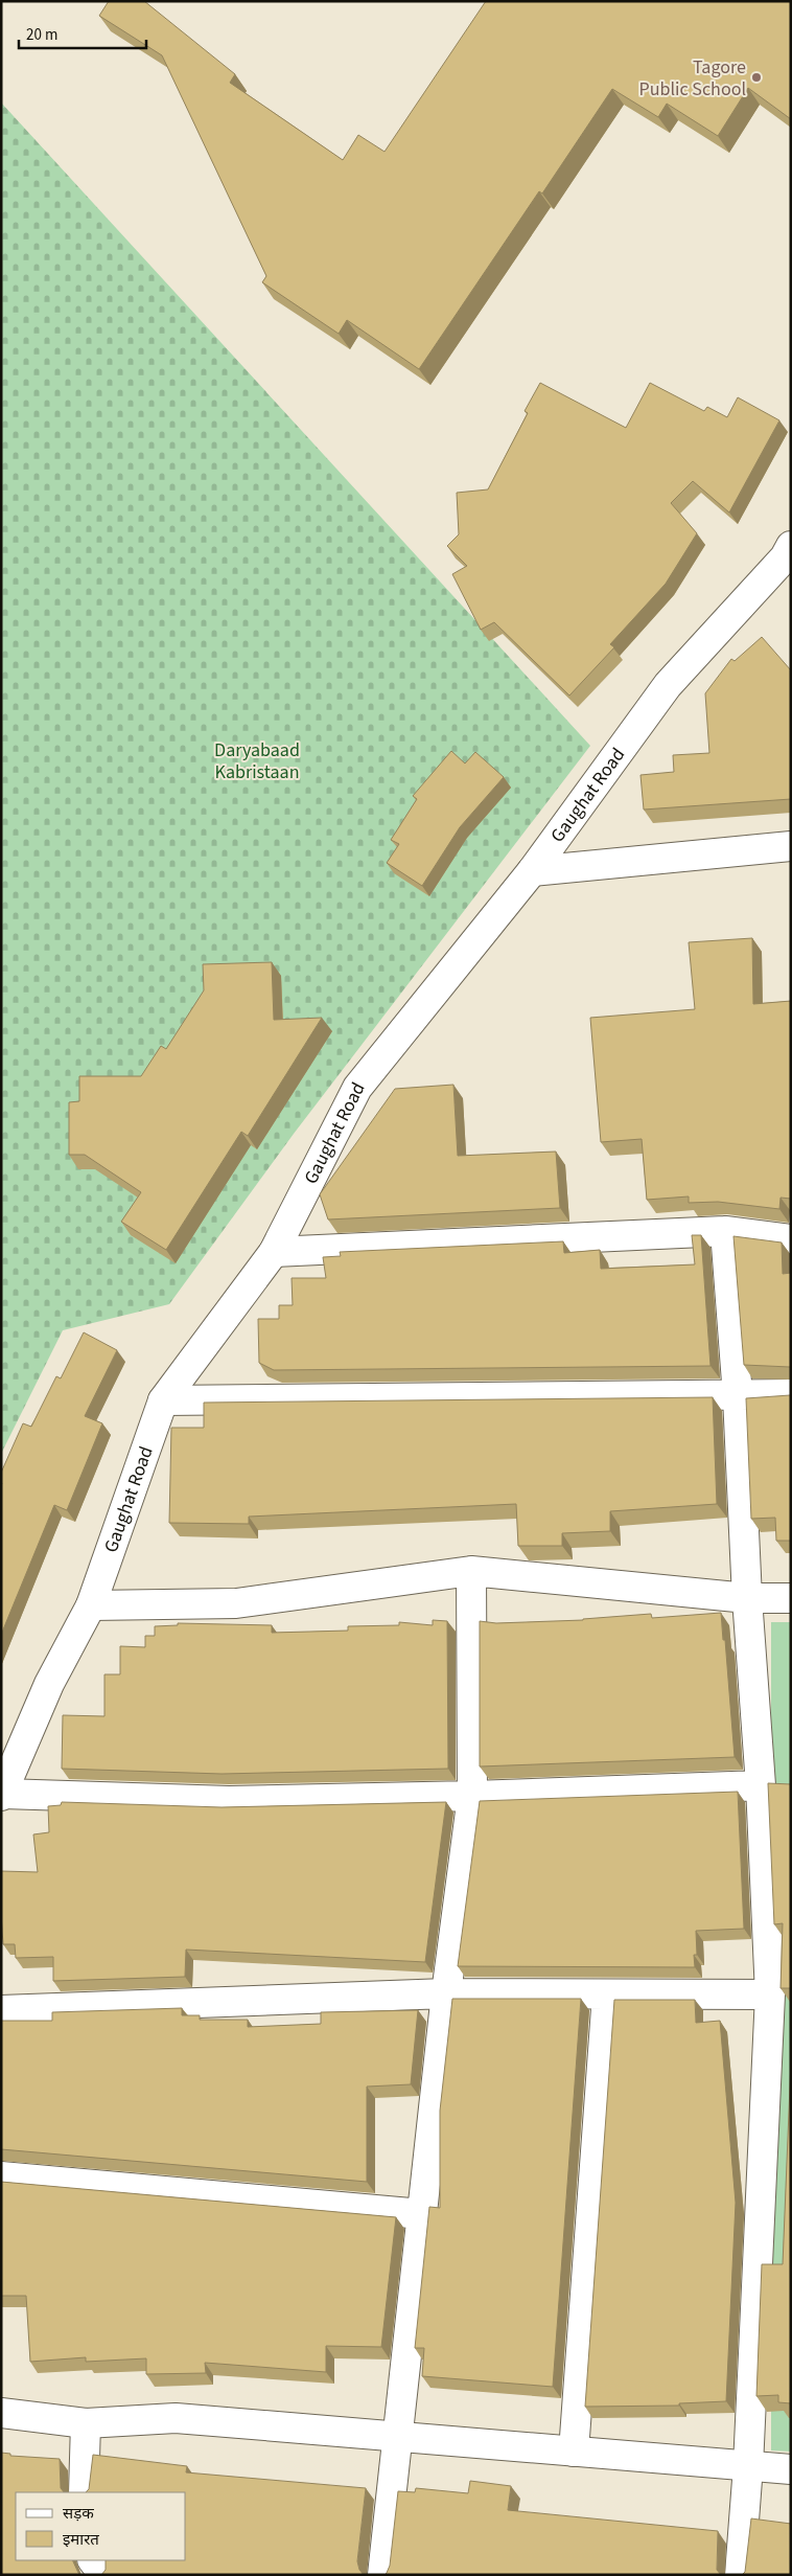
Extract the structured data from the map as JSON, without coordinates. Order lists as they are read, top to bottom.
{
  "streets": {
    "street": ["Gaughat Road"]
  },
  "parks": ["Daryabaad Kabristaan"],
  "places": ["Tagore Public School"],
  "legend": ["सड़क", "इमारत"],
  "scale_bar": "20 m"
}
